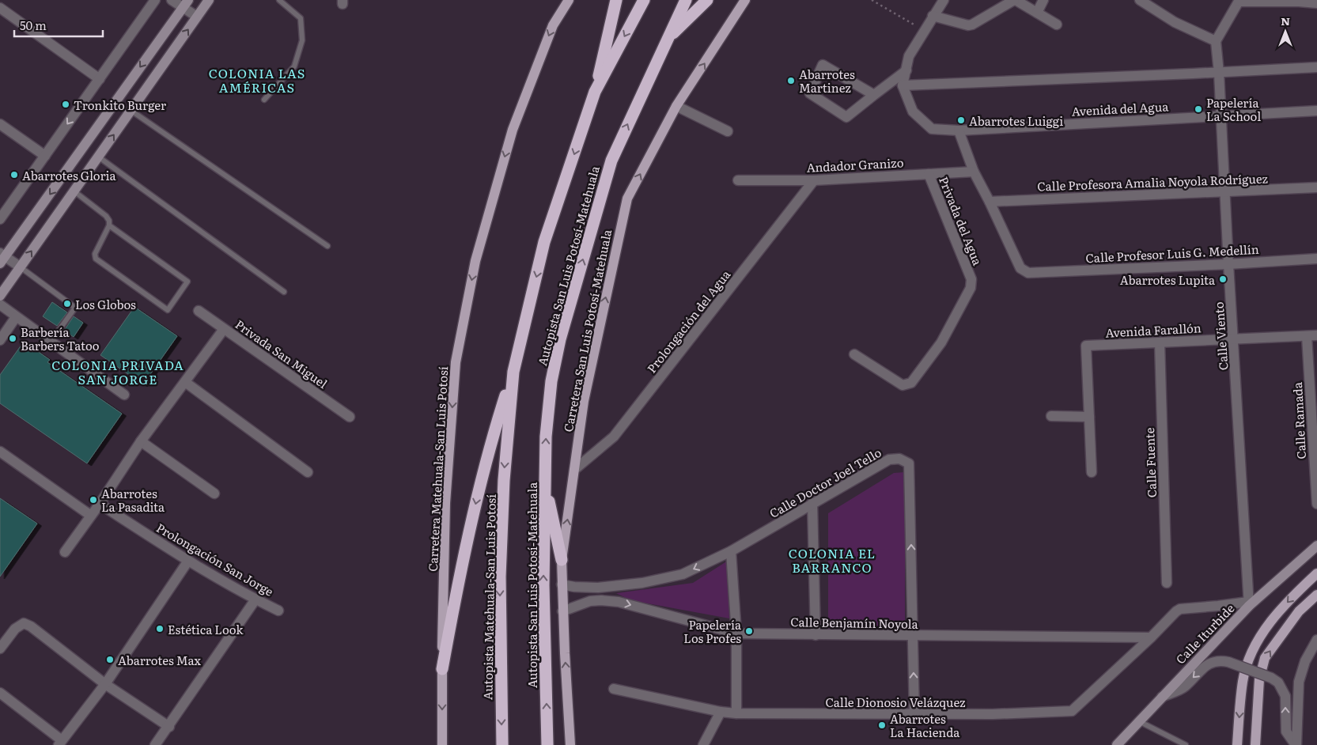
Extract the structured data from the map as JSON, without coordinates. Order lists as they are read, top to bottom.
{
  "streets": {
    "highway": ["Autopista San Luis Potosí-Matehuala", "Autopista Matehuala-San Luis Potosí"],
    "main road": ["Carretera San Luis Potosí-Matehuala", "Carretera Matehuala-San Luis Potosí"],
    "street": [
      "Avenida del Agua",
      "Andador Granizo",
      "Calle Profesora Amalia Noyola Rodríguez",
      "Privada del Agua",
      "Calle Profesor Luis G. Medellín",
      "Prolongación del Agua",
      "Avenida Farallón",
      "Calle Viento",
      "Privada San Miguel",
      "Calle Ramada",
      "Calle Fuente",
      "Calle Doctor Joel Tello",
      "Prolongación San Jorge",
      "Calle Benjamín Noyola",
      "Calle Iturbide",
      "Calle Dionosio Velázquez"
    ]
  },
  "crossings": [
    ["Avenida del Agua", "Calle Viento"],
    ["Andador Granizo", "Privada del Agua"],
    ["Andador Granizo", "Prolongación del Agua"],
    ["Calle Profesora Amalia Noyola Rodríguez", "Calle Profesor Luis G. Medellín"],
    ["Calle Profesora Amalia Noyola Rodríguez", "Calle Viento"],
    ["Calle Profesor Luis G. Medellín", "Calle Viento"],
    ["Prolongación del Agua", "Carretera San Luis Potosí-Matehuala"],
    ["Avenida Farallón", "Calle Viento"],
    ["Avenida Farallón", "Calle Ramada"],
    ["Avenida Farallón", "Calle Fuente"],
    ["Carretera San Luis Potosí-Matehuala", "Calle Doctor Joel Tello"],
    ["Carretera San Luis Potosí-Matehuala", "Calle Benjamín Noyola"],
    ["Calle Viento", "Calle Iturbide"],
    ["Calle Viento", "Calle Dionosio Velázquez"],
    ["Calle Doctor Joel Tello", "Calle Benjamín Noyola"],
    ["Calle Doctor Joel Tello", "Calle Dionosio Velázquez"],
    ["Calle Benjamín Noyola", "Calle Dionosio Velázquez"],
    ["Calle Iturbide", "Calle Dionosio Velázquez"]
  ],
  "one_way": ["Carretera San Luis Potosí-Matehuala", "Carretera Matehuala-San Luis Potosí"],
  "districts": ["COLONIA LAS AMÉRICAS", "COLONIA PRIVADA SAN JORGE", "COLONIA EL BARRANCO"],
  "places": [
    "Abarrotes Martinez",
    "Tronkito Burger",
    "Papelería La School",
    "Abarrotes Luiggi",
    "Abarrotes Gloria",
    "Abarrotes Lupita",
    "Los Globos",
    "Barbería Barbers Tatoo",
    "Abarrotes La Pasadita",
    "Estética Look",
    "Papelería Los Profes",
    "Abarrotes Max",
    "Abarrotes La Hacienda"
  ],
  "scale_bar": "50 m",
  "north": "top"
}
